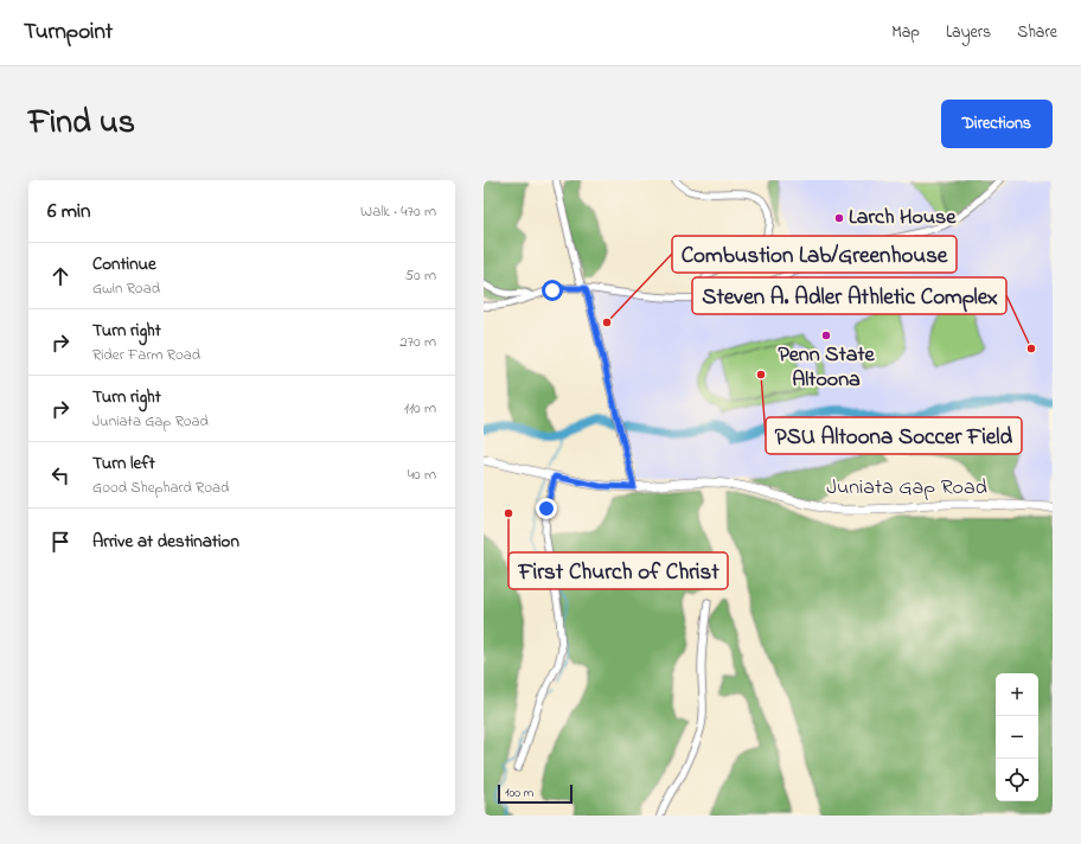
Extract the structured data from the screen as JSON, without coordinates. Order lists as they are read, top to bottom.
{
  "streets": {
    "main road": ["Juniata Gap Road"]
  },
  "places": [
    "Larch House",
    "Combustion Lab/Greenhouse",
    "Penn State Altoona",
    "Steven A. Adler Athletic Complex",
    "PSU Altoona Soccer Field",
    "First Church of Christ"
  ],
  "scale_bar": "100 m",
  "page": {
    "header": "Turnpoint",
    "nav": ["Map", "Layers", "Share"],
    "title": "Find us",
    "buttons": "Directions",
    "heading": ["6 min", "Walk · 470 m"],
    "list": [
      ["Continue", "Gwin Road", "50 m"],
      ["Turn right", "Rider Farm Road", "270 m"],
      ["Turn right", "Juniata Gap Road", "110 m"],
      ["Turn left", "Good Shephard Road", "40 m"],
      "Arrive at destination"
    ],
    "map_buttons": ["+", "−"],
    "scale": "100 m"
  }
}
